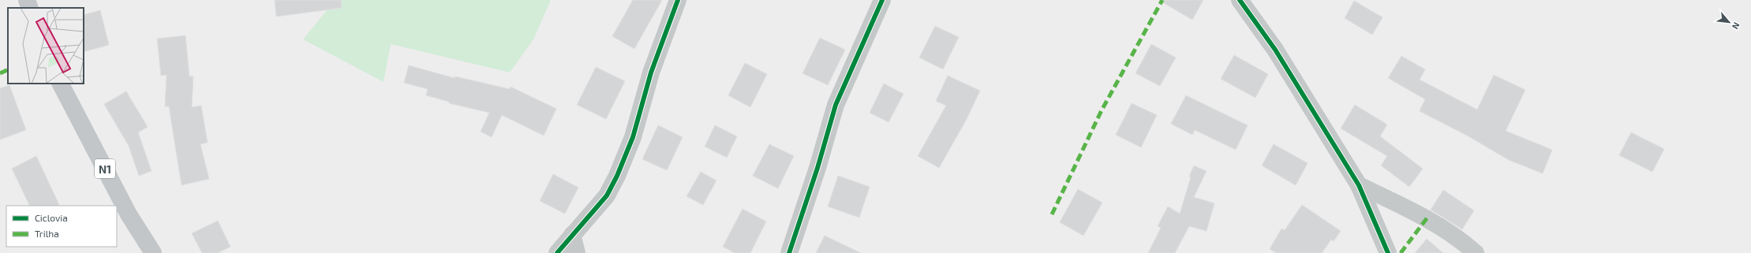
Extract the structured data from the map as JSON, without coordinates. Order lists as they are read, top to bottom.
{
  "streets": {
    "main road": ["N1"]
  },
  "legend": ["Ciclovia", "Trilha"],
  "north": "bottom right"
}
